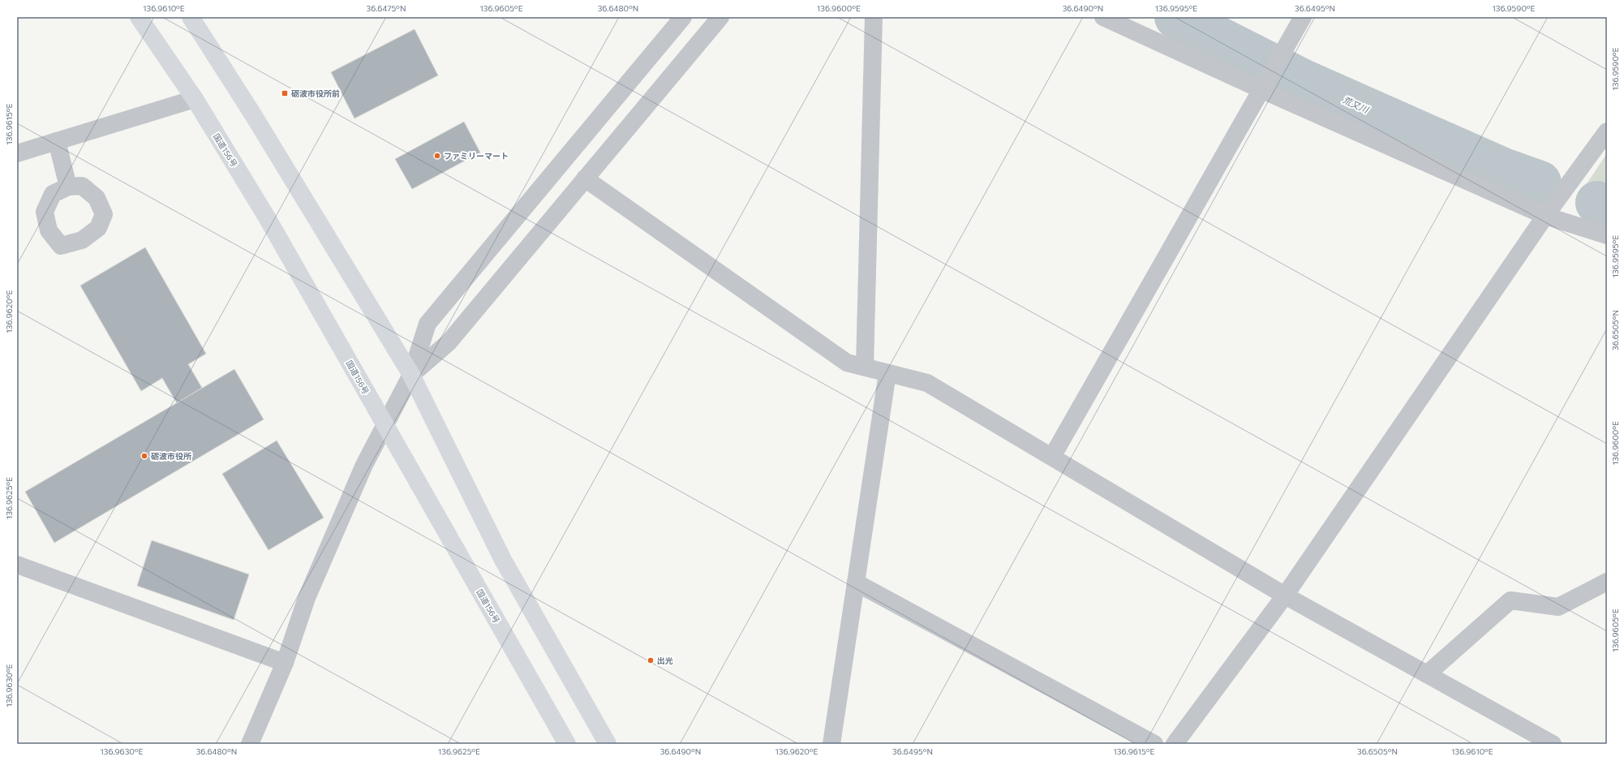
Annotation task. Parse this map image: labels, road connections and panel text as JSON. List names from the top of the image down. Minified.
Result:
{"streets":{"highway":["国道156号"]},"water":["荒又川"],"places":{"transit":["砺波市役所前"],"other":["ファミリーマート","砺波市役所","出光"]},"coordinates":["136.9610°E","36.6475°N","136.9605°E","36.6480°N","136.9600°E","36.6490°N","136.9595°E","36.6495°N","136.9590°E","136.9615°E","136.9620°E","36.6505°N","136.9625°E","136.9630°E"]}
